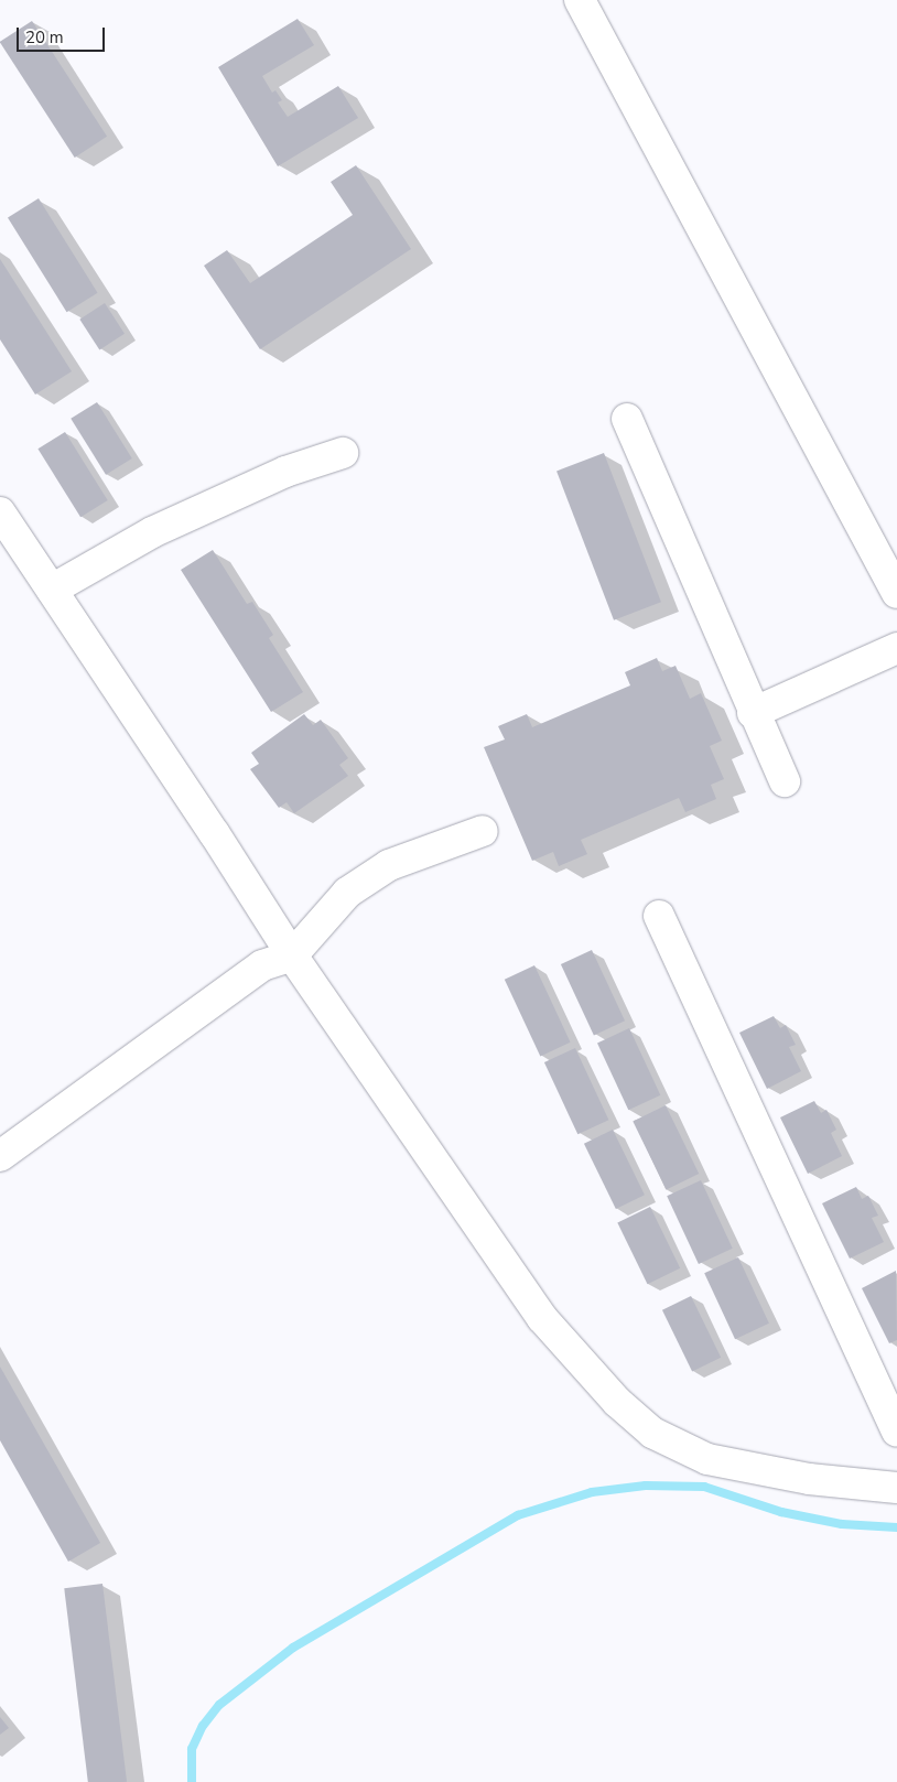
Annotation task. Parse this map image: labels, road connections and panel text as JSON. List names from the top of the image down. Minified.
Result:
{"scale_bar":"20 m"}
